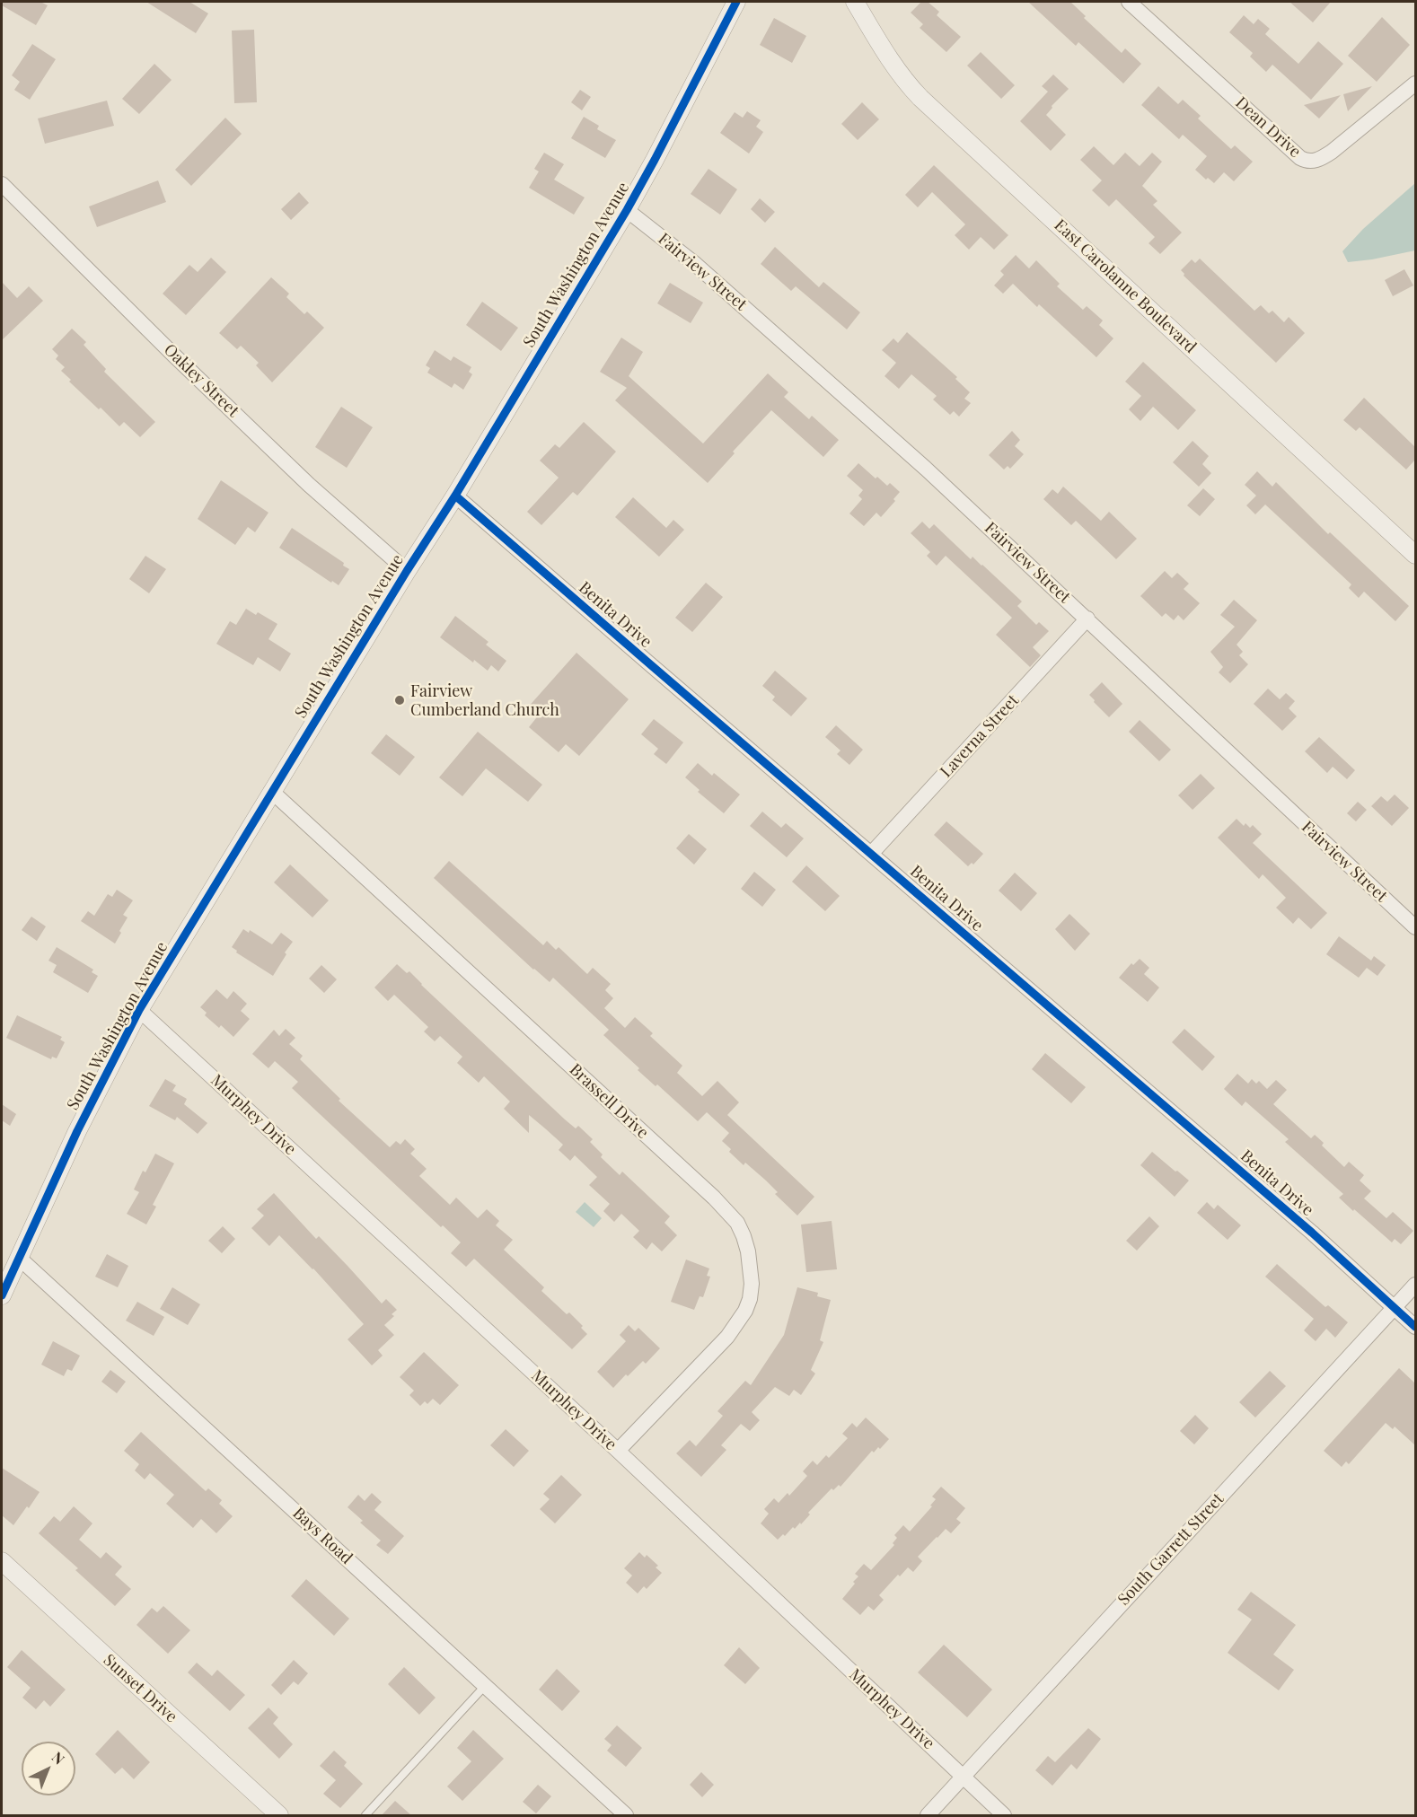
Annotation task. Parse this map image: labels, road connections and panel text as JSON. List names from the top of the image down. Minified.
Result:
{"streets":{"street":["Dean Drive","South Washington Avenue","Fairview Street","East Carolanne Boulevard","Oakley Street","Benita Drive","Laverna Street","Brassell Drive","Murphey Drive","Bays Road","South Garrett Street","Sunset Drive"]},"crossings":[["South Washington Avenue","Fairview Street"],["South Washington Avenue","Oakley Street"],["South Washington Avenue","Benita Drive"],["South Washington Avenue","Brassell Drive"],["South Washington Avenue","Murphey Drive"],["South Washington Avenue","Bays Road"],["Fairview Street","Laverna Street"],["Benita Drive","Laverna Street"],["Benita Drive","South Garrett Street"],["Brassell Drive","Murphey Drive"],["Murphey Drive","South Garrett Street"]],"places":["Fairview Cumberland Church"],"north":"top right"}
